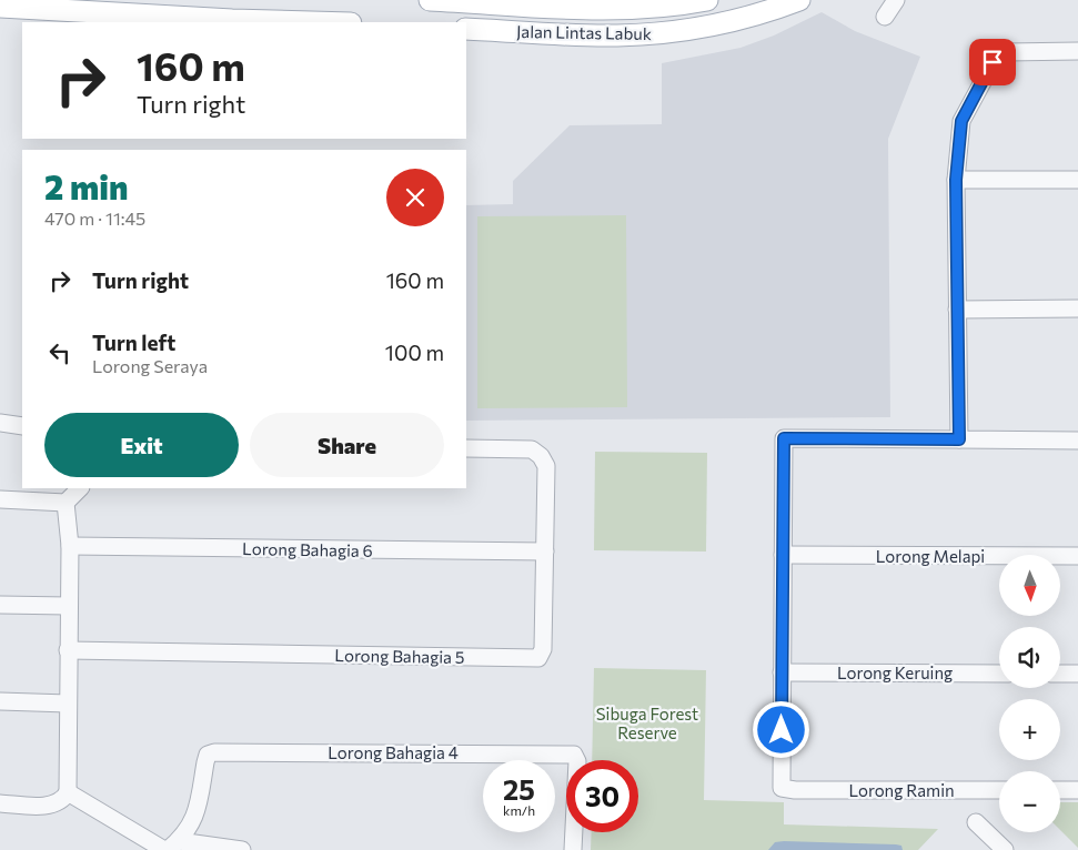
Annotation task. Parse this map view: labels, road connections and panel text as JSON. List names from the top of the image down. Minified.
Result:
{"streets":{"main road":["Jalan Lintas Labuk"],"street":["Lorong Bahagia 6","Lorong Melapi","Lorong Bahagia 5","Lorong Keruing","Lorong Bahagia 4","Lorong Ramin"]},"crossings":[["Lorong Bahagia 6","Lorong Bahagia 5"],["Lorong Keruing","Lorong Ramin"]],"parks":["Sibuga Forest Reserve"],"north":"bottom","page":{"turn":["160 m","Turn right"],"heading":["2 min","470 m · 11:45"],"list":[{"name":"Turn right","value":"160 m"},{"name":"Turn left","note":"Lorong Seraya","value":"100 m"}],"buttons":["Exit","Share"],"map_buttons":["+","−"],"speed":"25 km/h","limit":"30"}}
